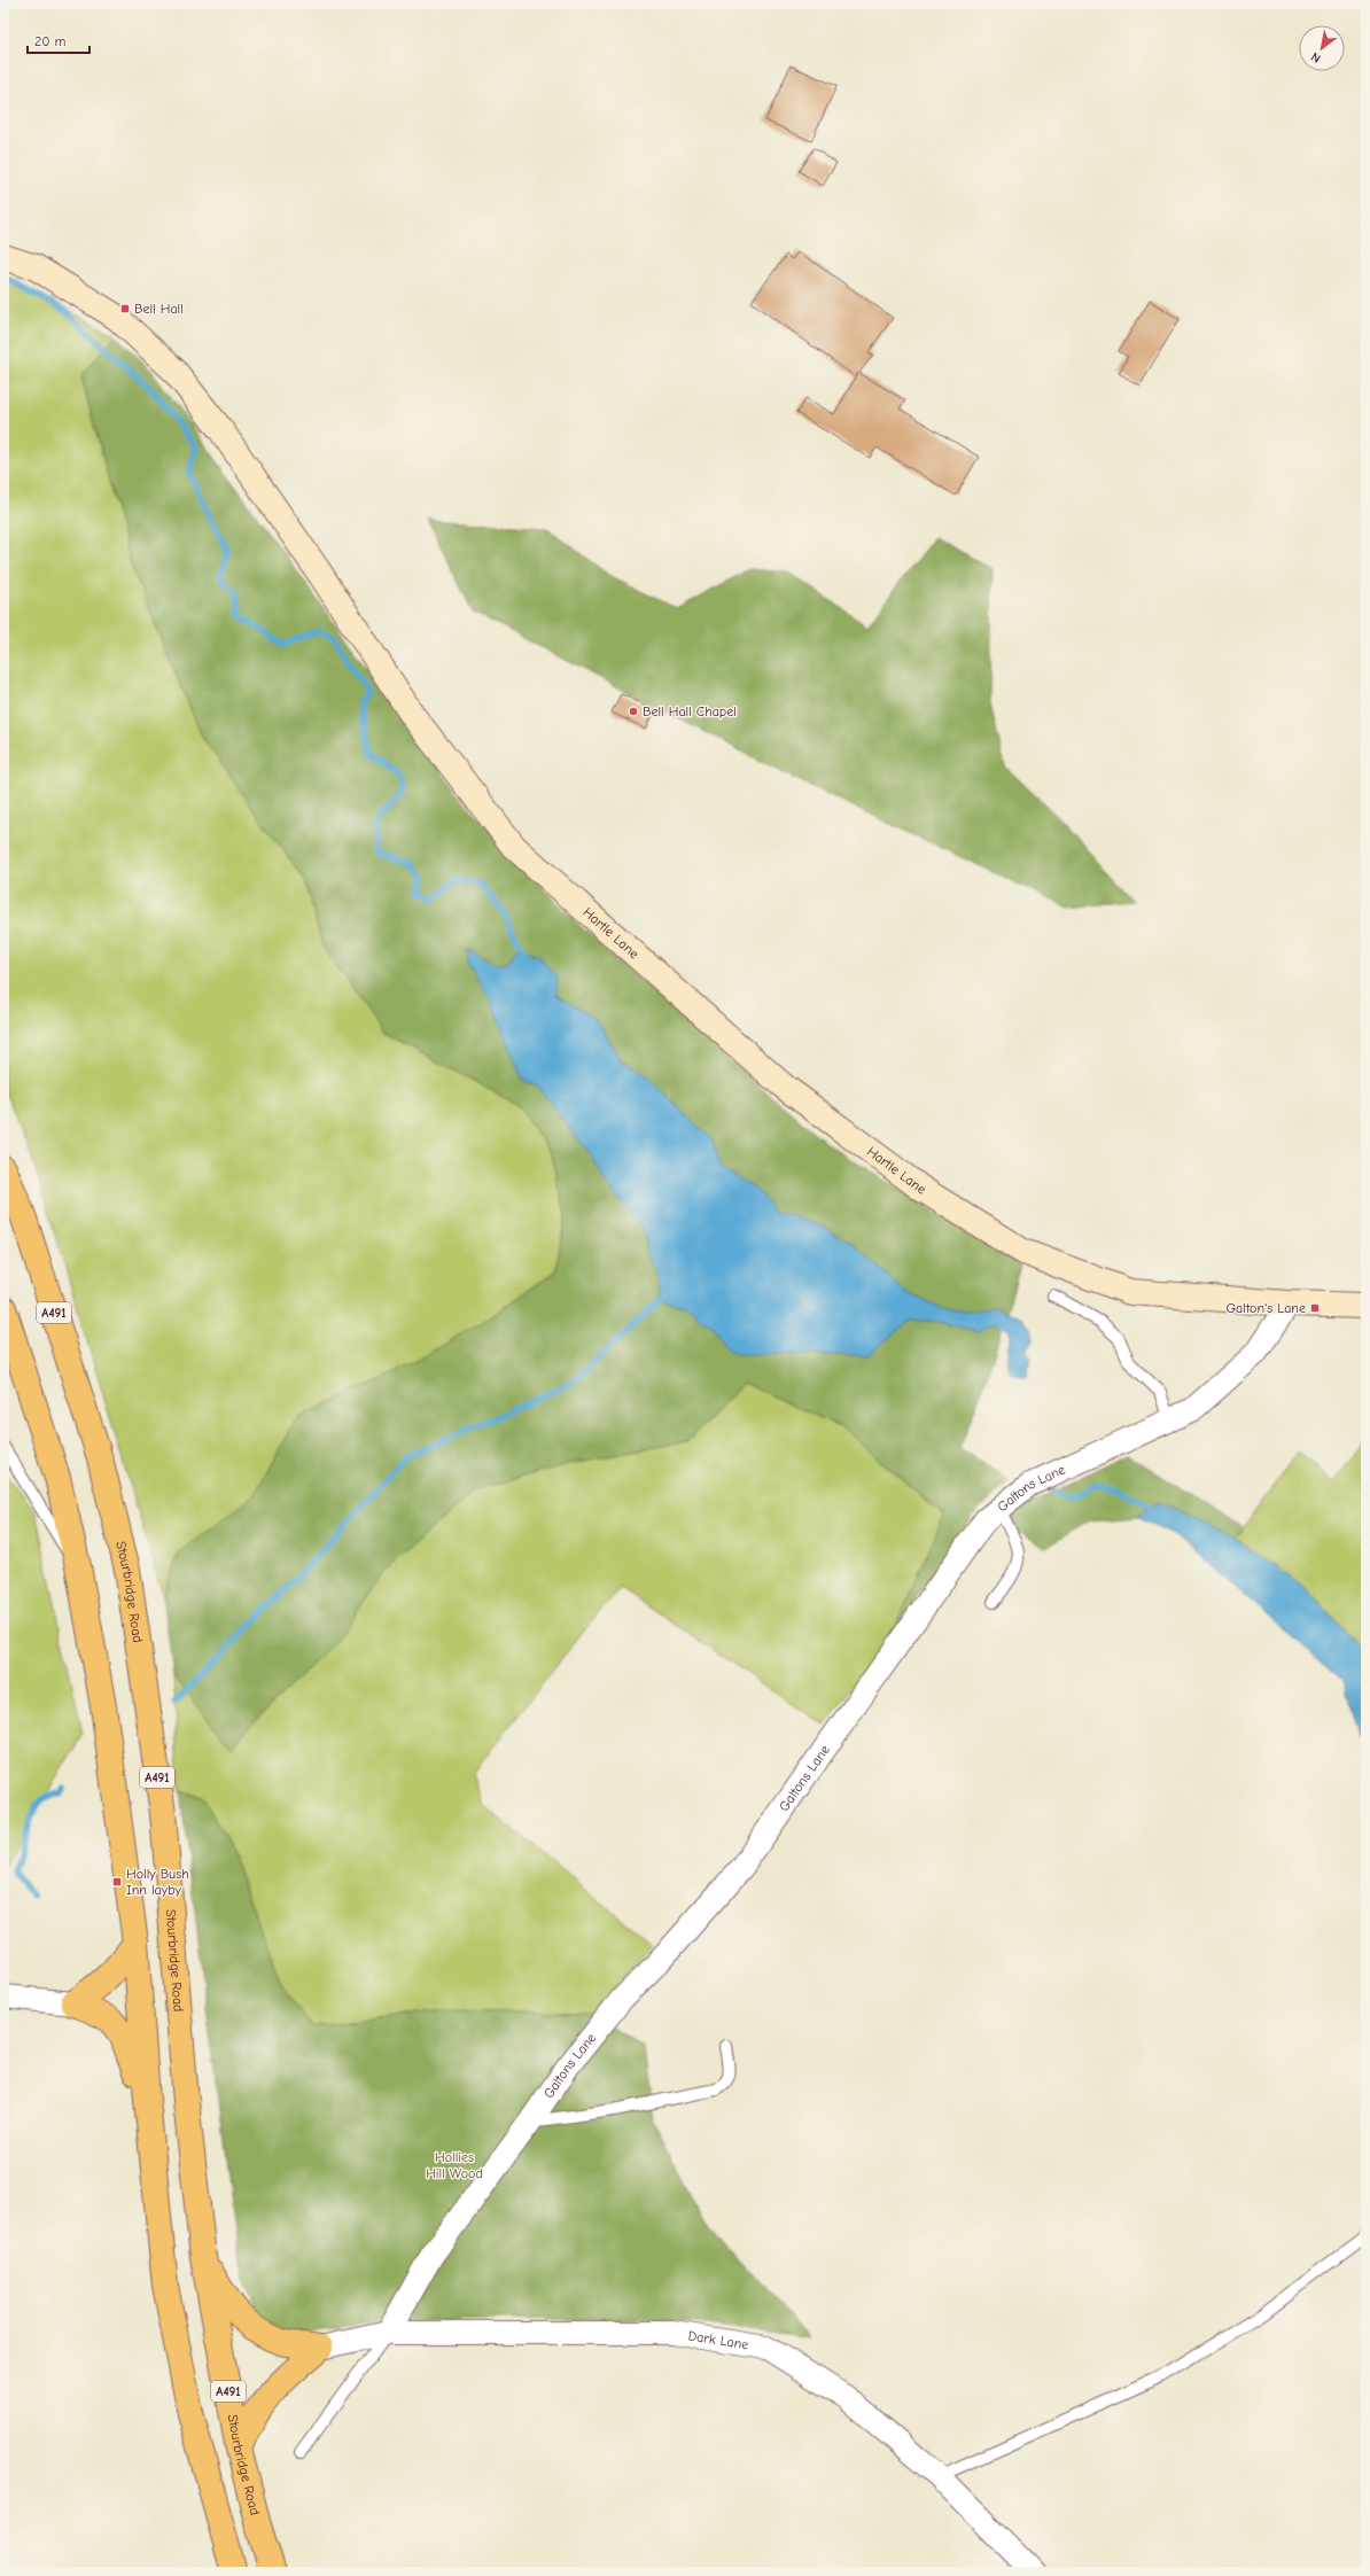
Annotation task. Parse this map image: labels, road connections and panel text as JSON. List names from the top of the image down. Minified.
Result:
{"streets":{"highway":["A491","Stourbridge Road"],"main road":["Hartle Lane"],"street":["Galtons Lane","Dark Lane"]},"crossings":[["Hartle Lane","Galtons Lane"],["Galtons Lane","Dark Lane"]],"parks":["Hollies Hill Wood"],"places":{"transit":["Bell Hall","Galton's Lane","Holly Bush Inn layby"],"other":["Bell Hall Chapel"]},"scale_bar":"20 m","north":"bottom left"}
